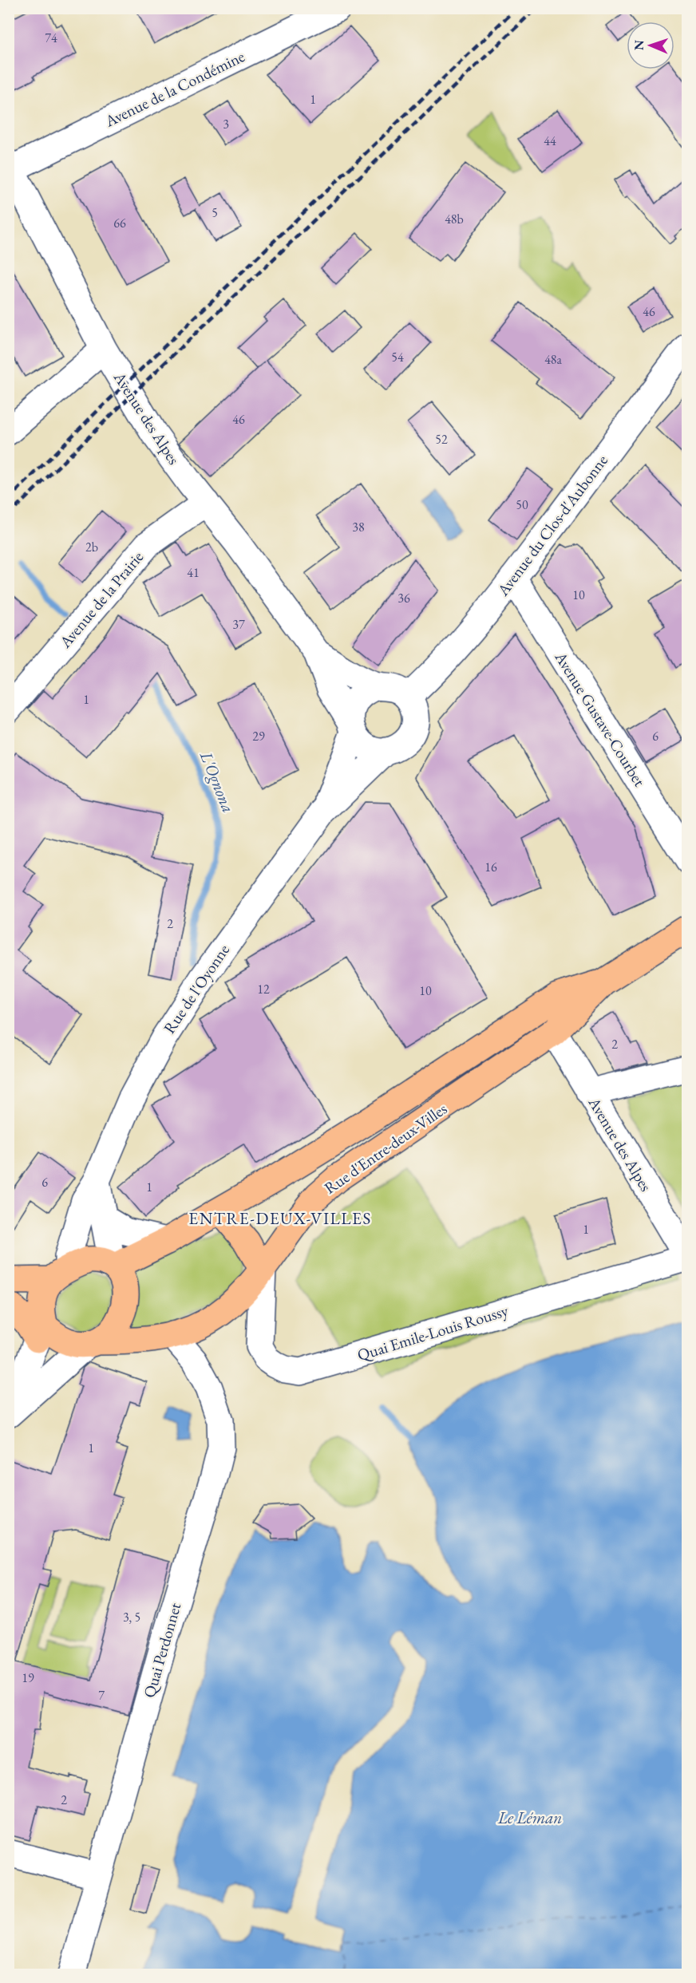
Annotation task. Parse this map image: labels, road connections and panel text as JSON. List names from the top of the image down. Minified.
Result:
{"streets":{"main road":["Rue d'Entre-deux-Villes"],"street":["Avenue de la Condémine","Avenue des Alpes","Avenue du Clos-d'Aubonne","Avenue de la Prairie","Avenue Gustave-Courbet","Rue de l'Oyonne","Quai Emile-Louis Roussy","Quai Perdonnet"]},"crossings":[["Avenue de la Condémine","Avenue des Alpes"],["Avenue des Alpes","Avenue du Clos-d'Aubonne"],["Avenue des Alpes","Avenue de la Prairie"],["Avenue des Alpes","Rue de l'Oyonne"],["Avenue des Alpes","Rue d'Entre-deux-Villes"],["Avenue des Alpes","Quai Emile-Louis Roussy"],["Avenue du Clos-d'Aubonne","Avenue Gustave-Courbet"],["Avenue du Clos-d'Aubonne","Rue de l'Oyonne"],["Rue de l'Oyonne","Rue d'Entre-deux-Villes"],["Rue d'Entre-deux-Villes","Quai Emile-Louis Roussy"],["Rue d'Entre-deux-Villes","Quai Perdonnet"]],"districts":["ENTRE-DEUX-VILLES"],"water":["L'Ognona","Le Léman"],"house_numbers":["74","1","3","44","5","48b","66","46","54","48a","46","52","50","38","2b","41","10","36","37","1","29","6","16","2","12","10","2","6","1","1","1","3, 5","19","7","2"],"north":"left"}
